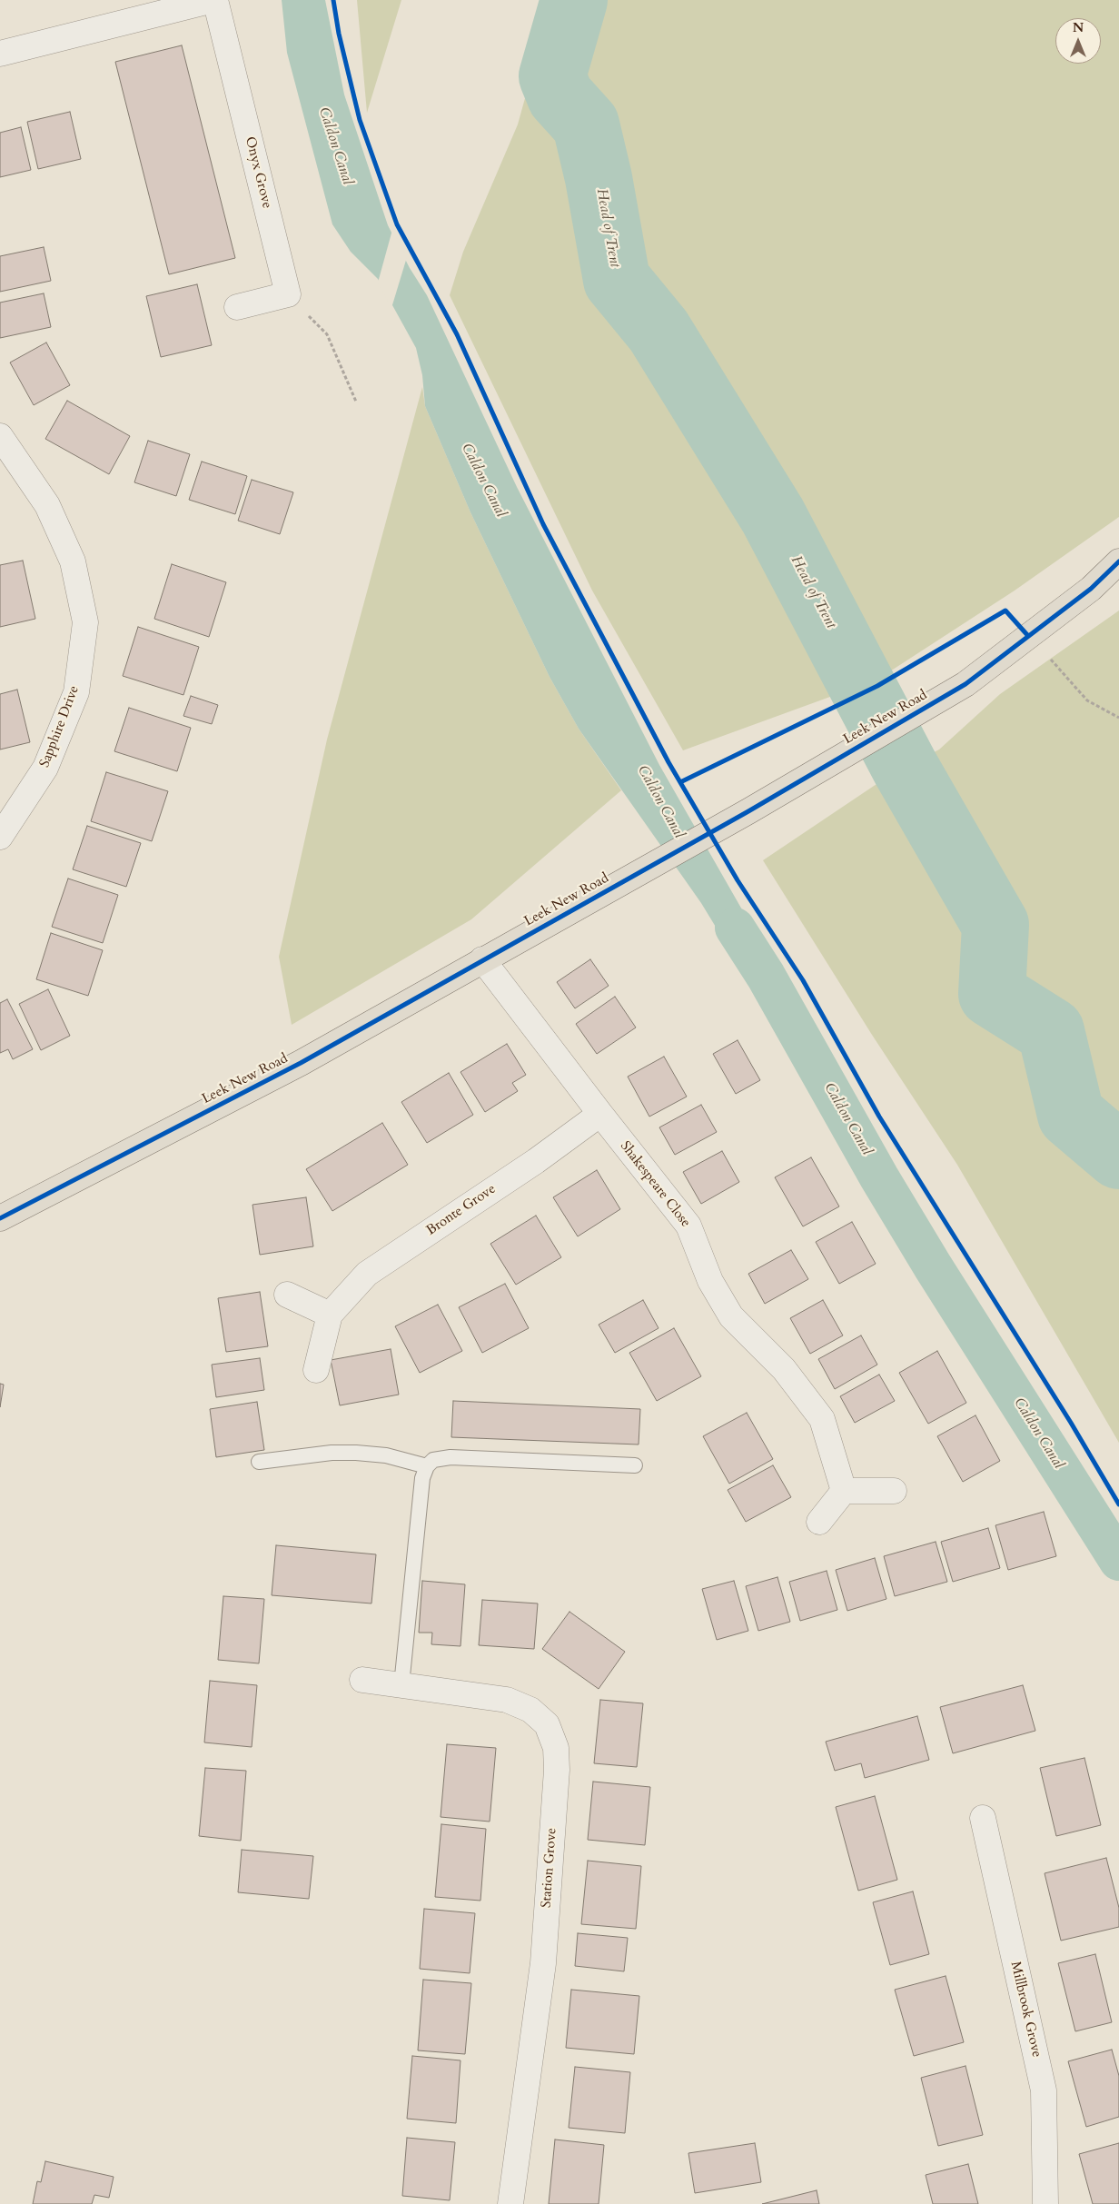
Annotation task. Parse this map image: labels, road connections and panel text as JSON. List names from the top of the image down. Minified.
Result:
{"streets":{"highway":["Leek New Road"],"street":["Onyx Grove","Sapphire Drive","Shakespeare Close","Bronte Grove","Station Grove","Millbrook Grove"]},"crossings":[["Leek New Road","Shakespeare Close"],["Shakespeare Close","Bronte Grove"]],"water":["Caldon Canal","Head of Trent"],"north":"top"}
